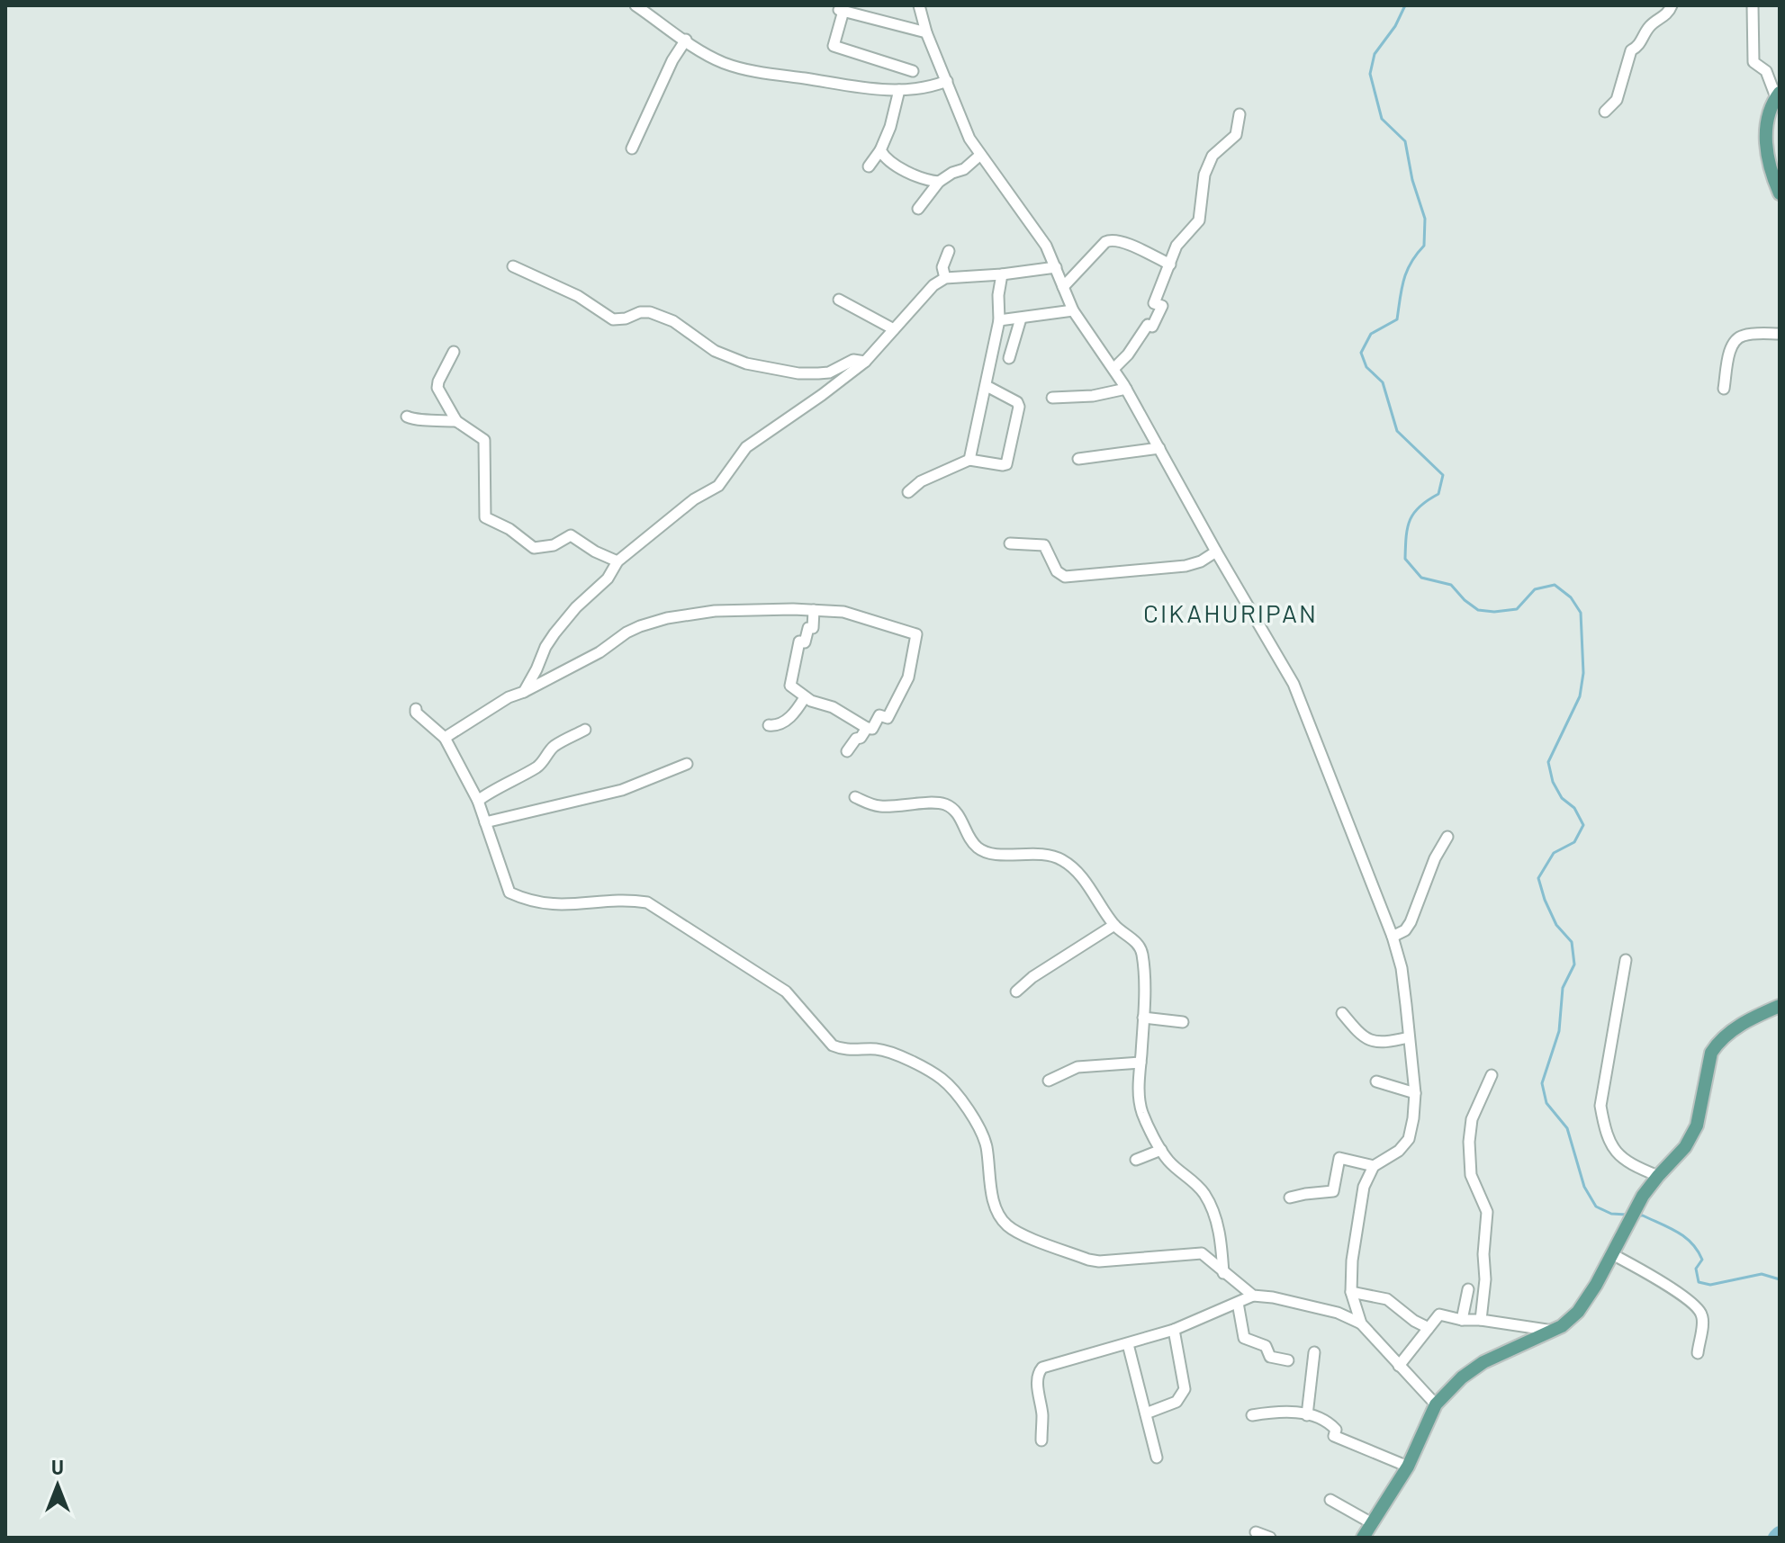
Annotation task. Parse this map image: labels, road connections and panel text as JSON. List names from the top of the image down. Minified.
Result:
{"districts":["CIKAHURIPAN"],"north":"top"}
